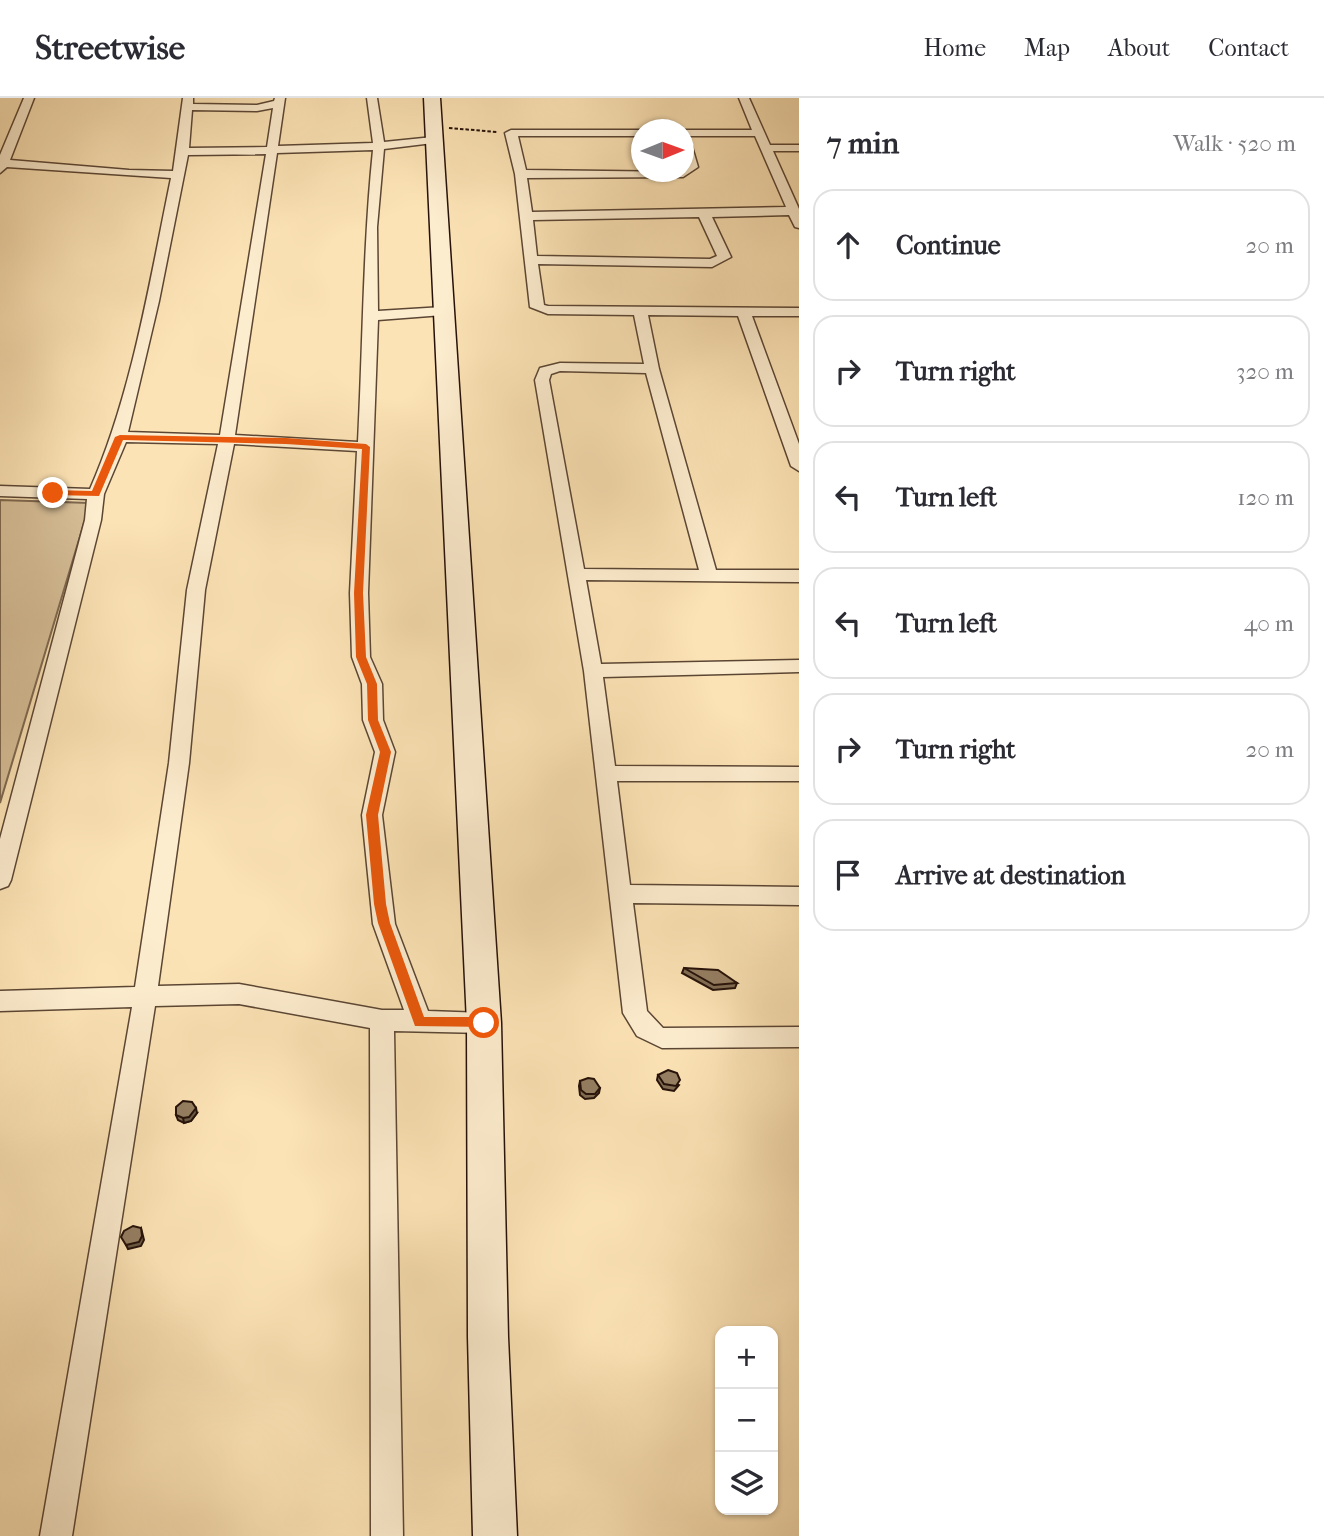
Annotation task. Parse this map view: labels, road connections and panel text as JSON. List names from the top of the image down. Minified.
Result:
{"north":"right","page":{"header":"Streetwise","nav":["Home","Map","About","Contact"],"heading":["7 min","Walk · 520 m"],"list":[["Continue","20 m"],["Turn right","320 m"],["Turn left","120 m"],["Turn left","40 m"],["Turn right","20 m"],"Arrive at destination"],"map_buttons":["+","−"]}}
